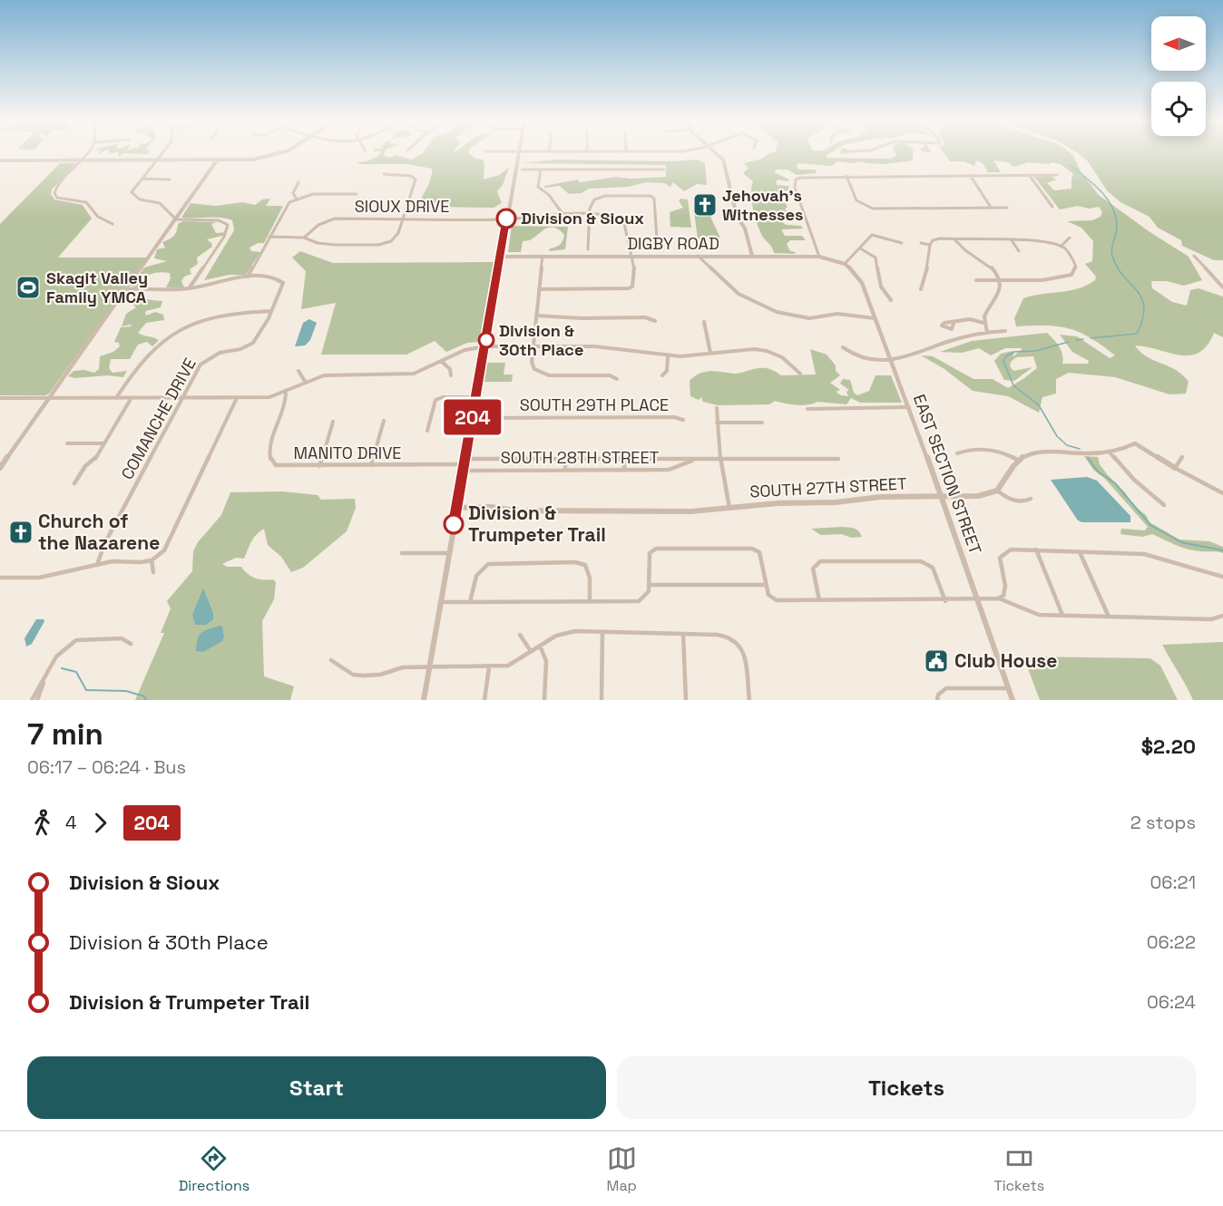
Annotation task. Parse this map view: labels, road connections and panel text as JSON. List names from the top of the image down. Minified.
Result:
{"streets":{"street":["SIOUX DRIVE","DIGBY ROAD","SOUTH 29TH PLACE","COMANCHE DRIVE","MANITO DRIVE","SOUTH 28TH STREET","EAST SECTION STREET","SOUTH 27TH STREET"]},"crossings":[["DIGBY ROAD","EAST SECTION STREET"],["EAST SECTION STREET","SOUTH 27TH STREET"]],"places":{"church":["Jehovah's Witnesses","Church of the Nazarene"],"other":["Division & Sioux","Division & 30th Place","Division & Trumpeter Trail"],"sports":["Skagit Valley Family YMCA"],"public building":["Club House"]},"lines":["bus line 204"],"north":"left","page":{"on_map":"204","heading":["7 min","06:17 – 06:24 · Bus","$2.20"],"legs":["4","204","2 stops"],"list":[{"name":"Division & Sioux","value":"06:21"},{"name":"Division & 30th Place","value":"06:22"},{"name":"Division & Trumpeter Trail","value":"06:24"}],"buttons":["Start","Tickets"],"tabs":["Directions","Map","Tickets"]}}
